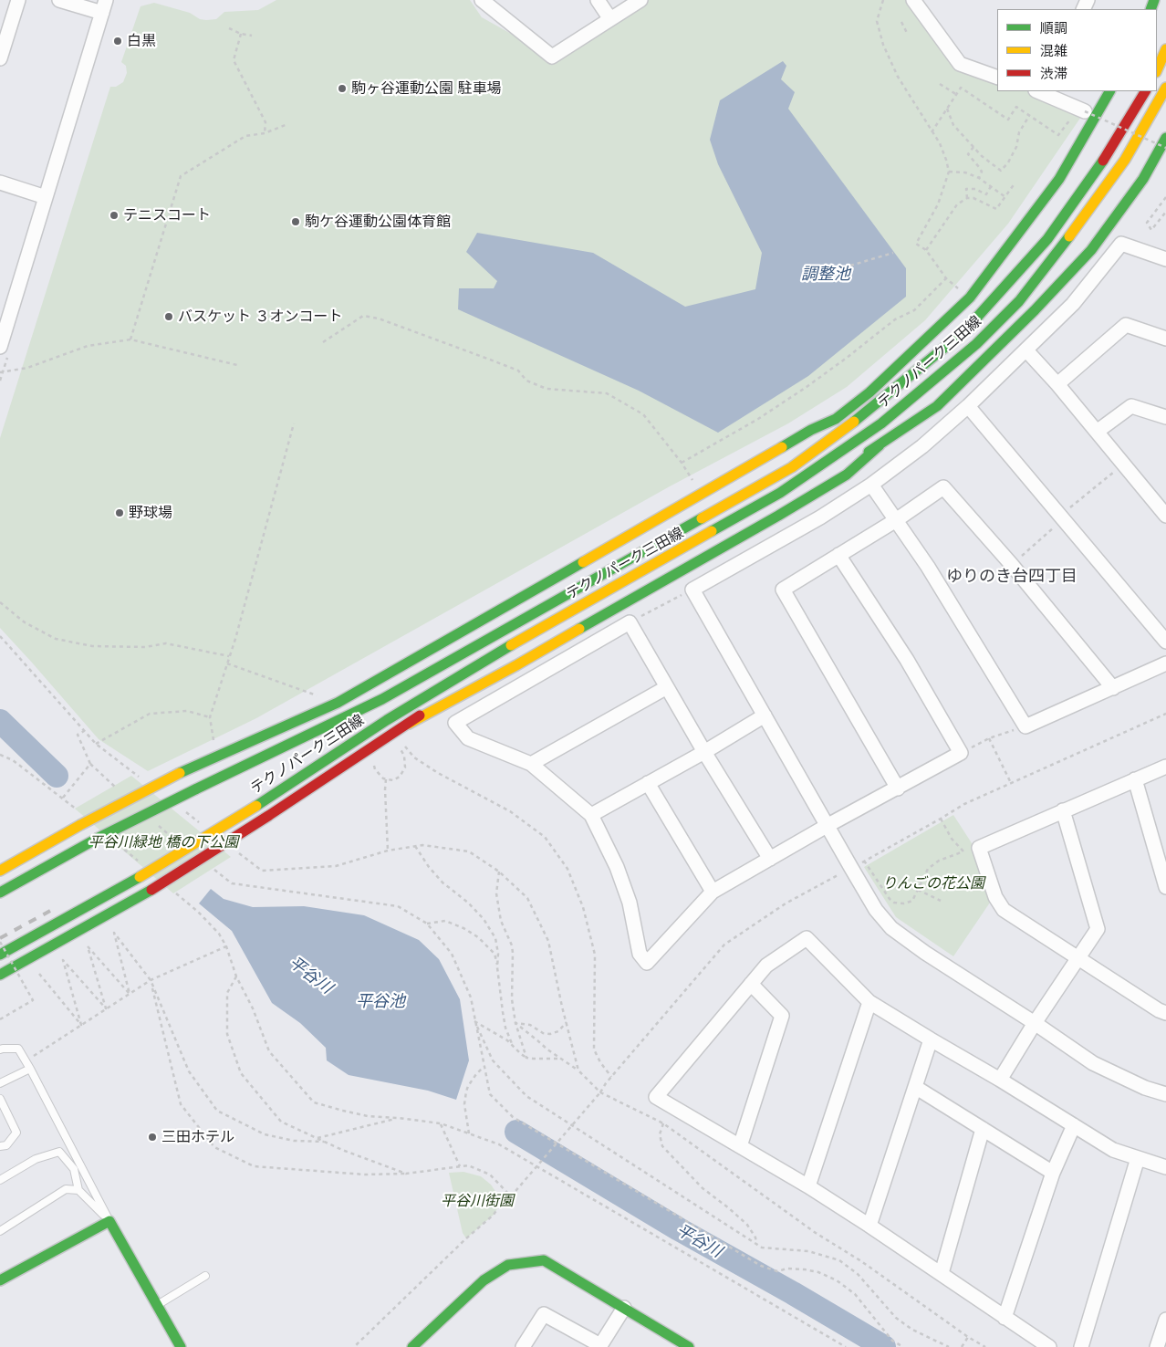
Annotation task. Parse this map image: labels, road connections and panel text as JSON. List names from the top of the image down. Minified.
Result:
{"streets":{"main road":["テクノパーク三田線"]},"districts":["ゆりのき台四丁目"],"water":["調整池","平谷川","平谷池"],"parks":["平谷川緑地 橋の下公園","りんごの花公園","平谷川街園"],"places":["白黒","駒ヶ谷運動公園 駐車場","テニスコート","駒ケ谷運動公園体育館","バスケット ３オンコート","野球場","三田ホテル"],"legend":["順調","混雑","渋滞"]}
